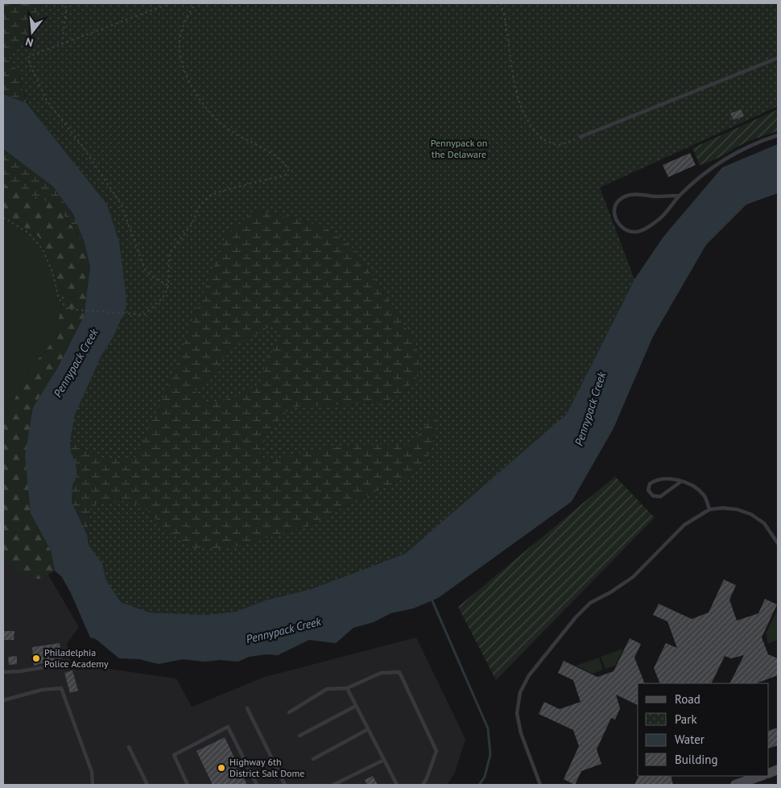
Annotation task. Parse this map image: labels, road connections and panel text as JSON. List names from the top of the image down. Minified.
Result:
{"water":["Pennypack Creek"],"parks":["Pennypack on the Delaware"],"places":["Philadelphia Police Academy","Highway 6th District Salt Dome"],"legend":["Road","Park","Water","Building"],"north":"bottom"}
